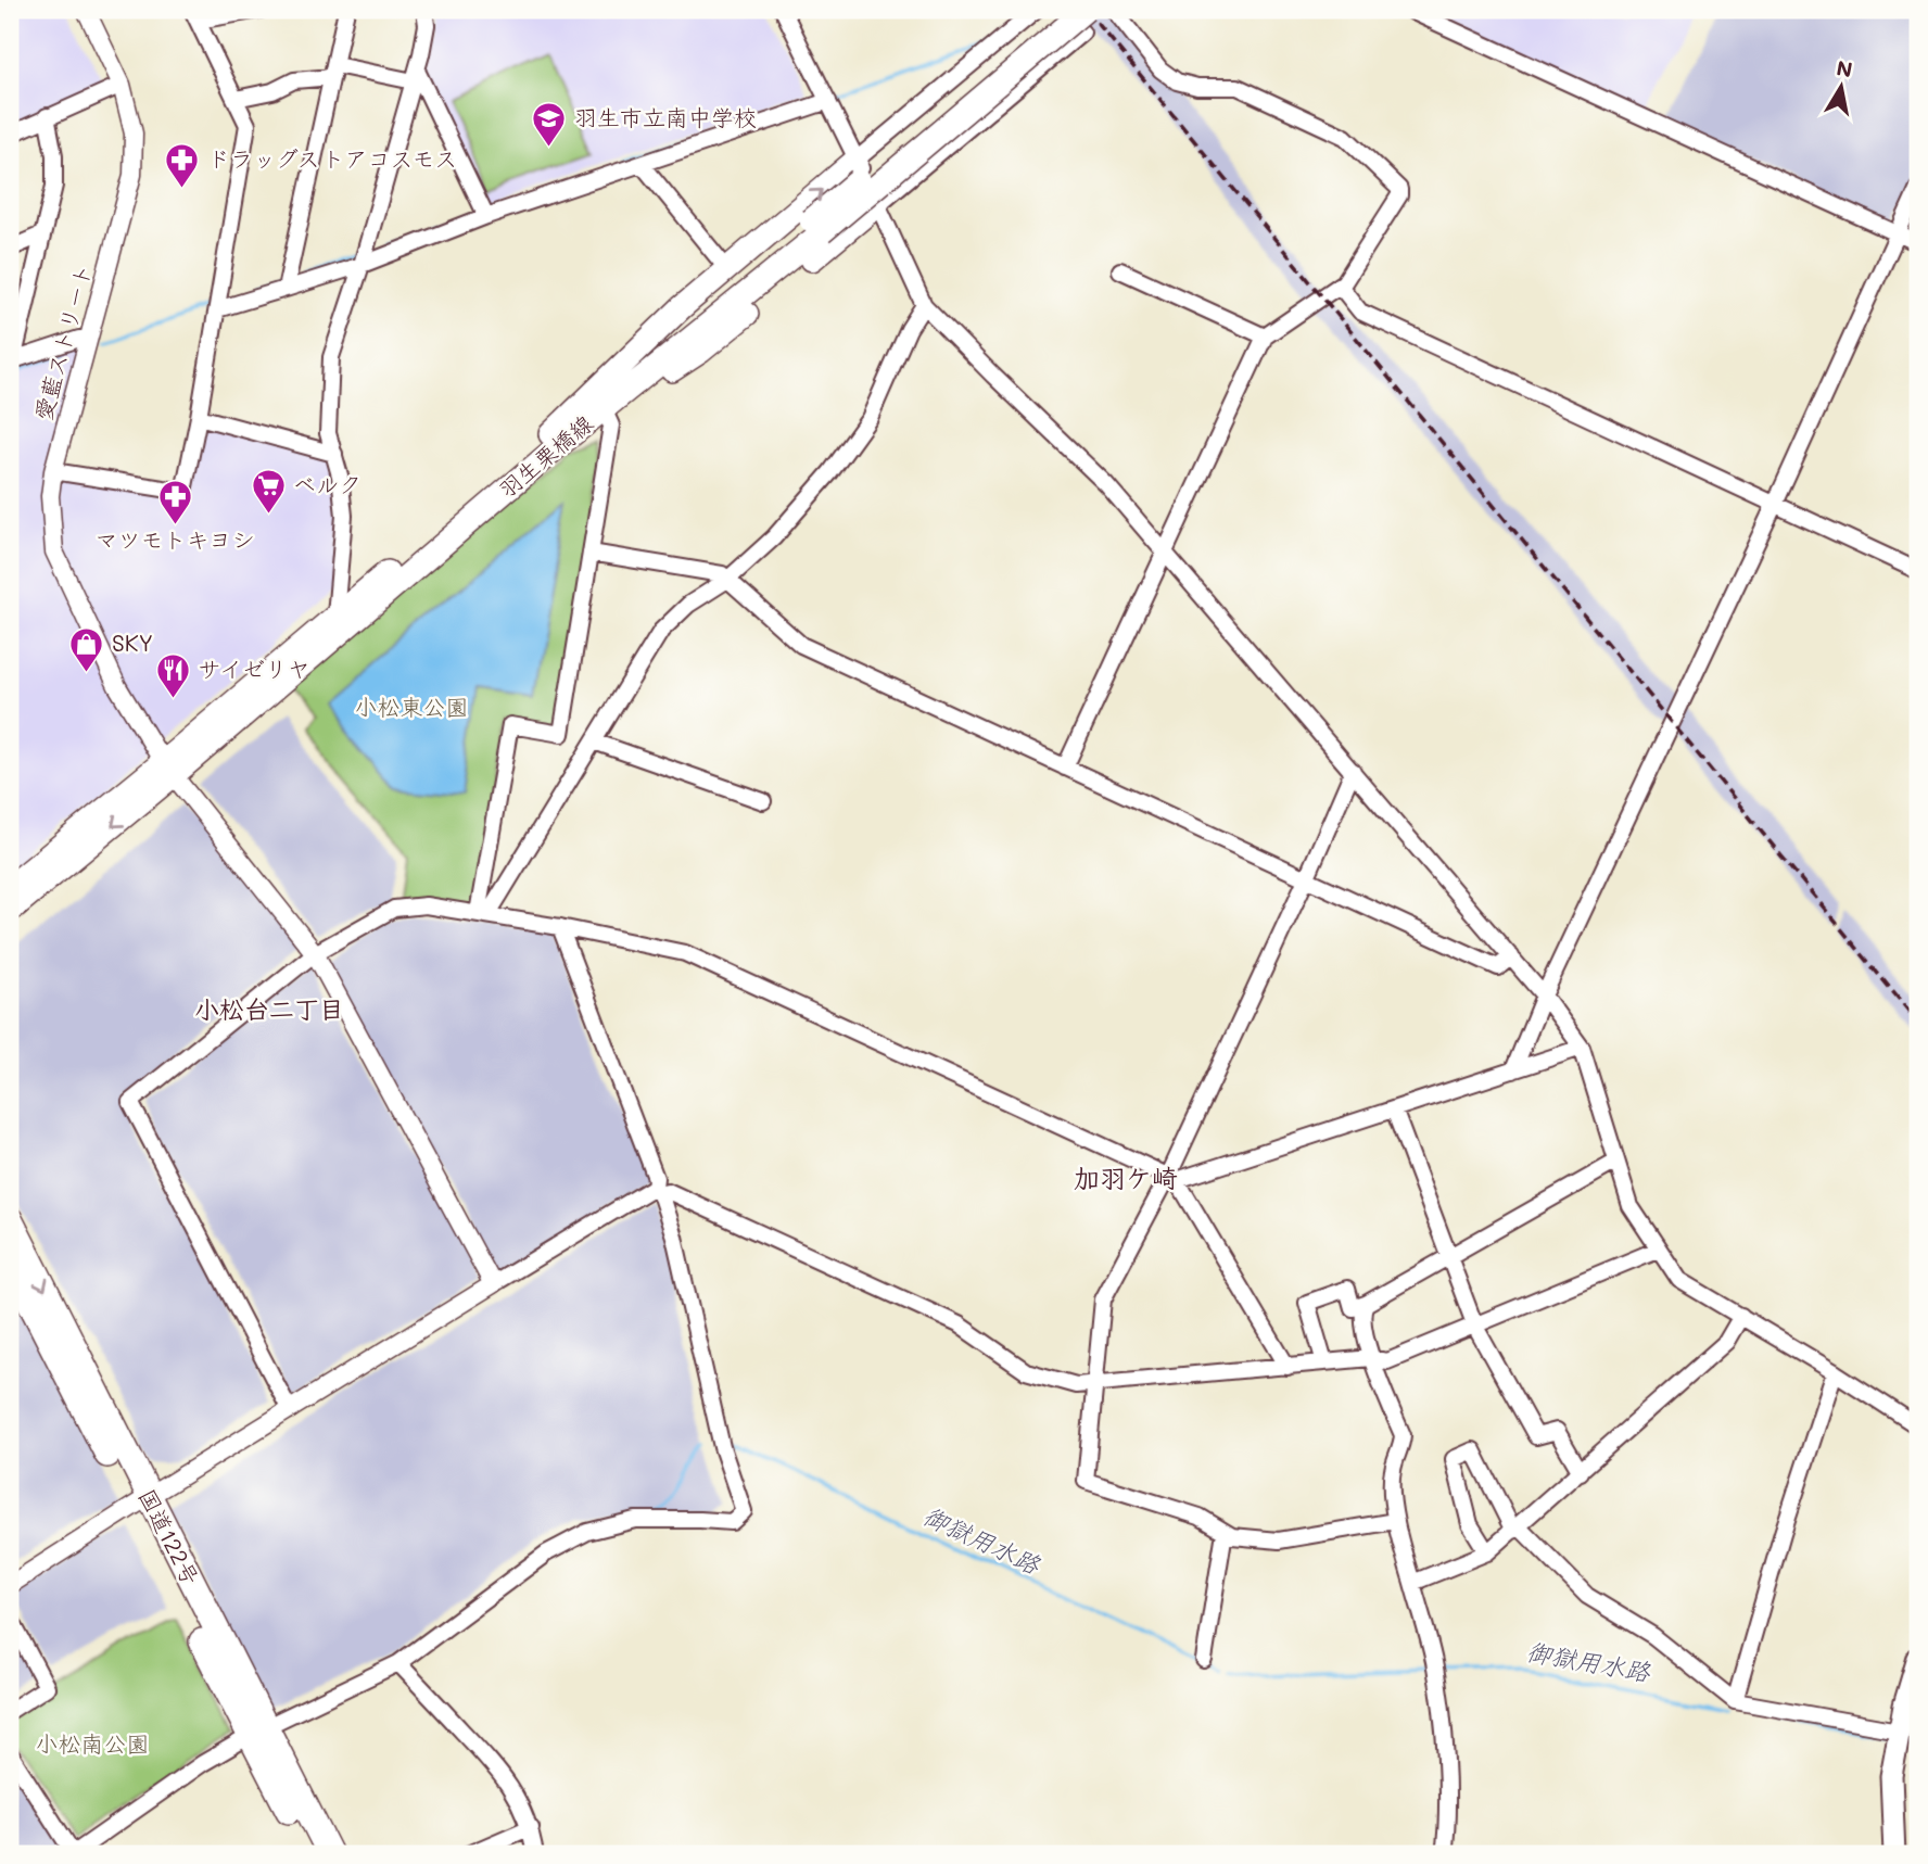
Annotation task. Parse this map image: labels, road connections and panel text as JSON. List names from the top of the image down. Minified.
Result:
{"streets":{"highway":["国道122号"],"main road":["羽生栗橋線"],"street":["愛藍ストリート"]},"crossings":[["愛藍ストリート","羽生栗橋線"]],"districts":["小松台二丁目","加羽ケ崎"],"water":["御獄用水路"],"parks":["小松東公園","小松南公園"],"places":{"school or university":["羽生市立南中学校"],"pharmacy":["ドラッグストアコスモス","マツモトキヨシ"],"supermarket":["ベルク"],"shop":["SKY"],"restaurant":["サイゼリヤ"]},"north":"top"}
